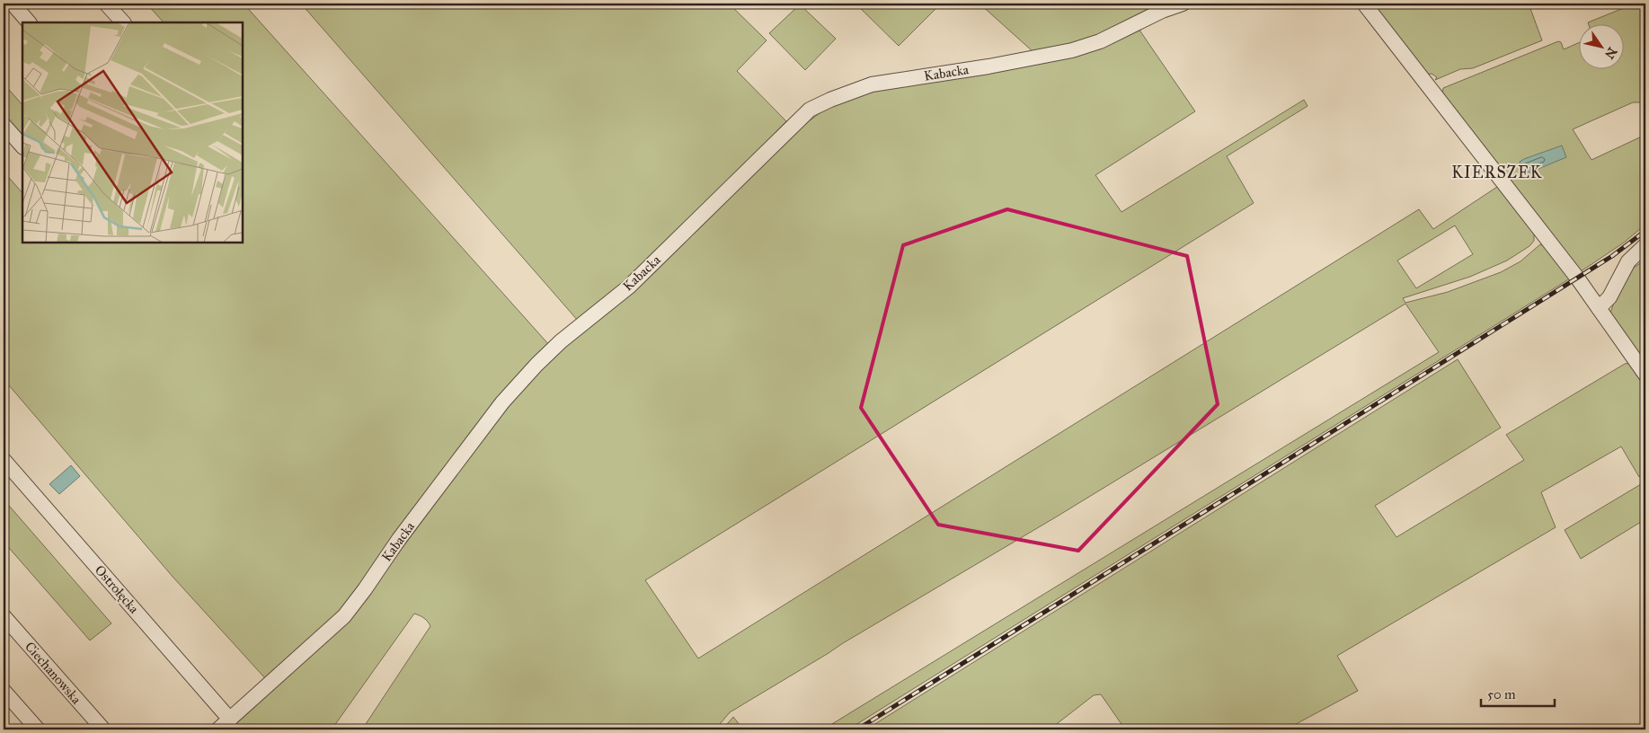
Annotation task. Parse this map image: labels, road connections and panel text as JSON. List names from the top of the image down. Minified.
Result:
{"streets":{"street":["Kabacka","Ostrołęcka","Ciechanowska"]},"crossings":[["Kabacka","Ostrołęcka"]],"districts":["KIERSZEK"],"scale_bar":"50 m","north":"bottom right"}
